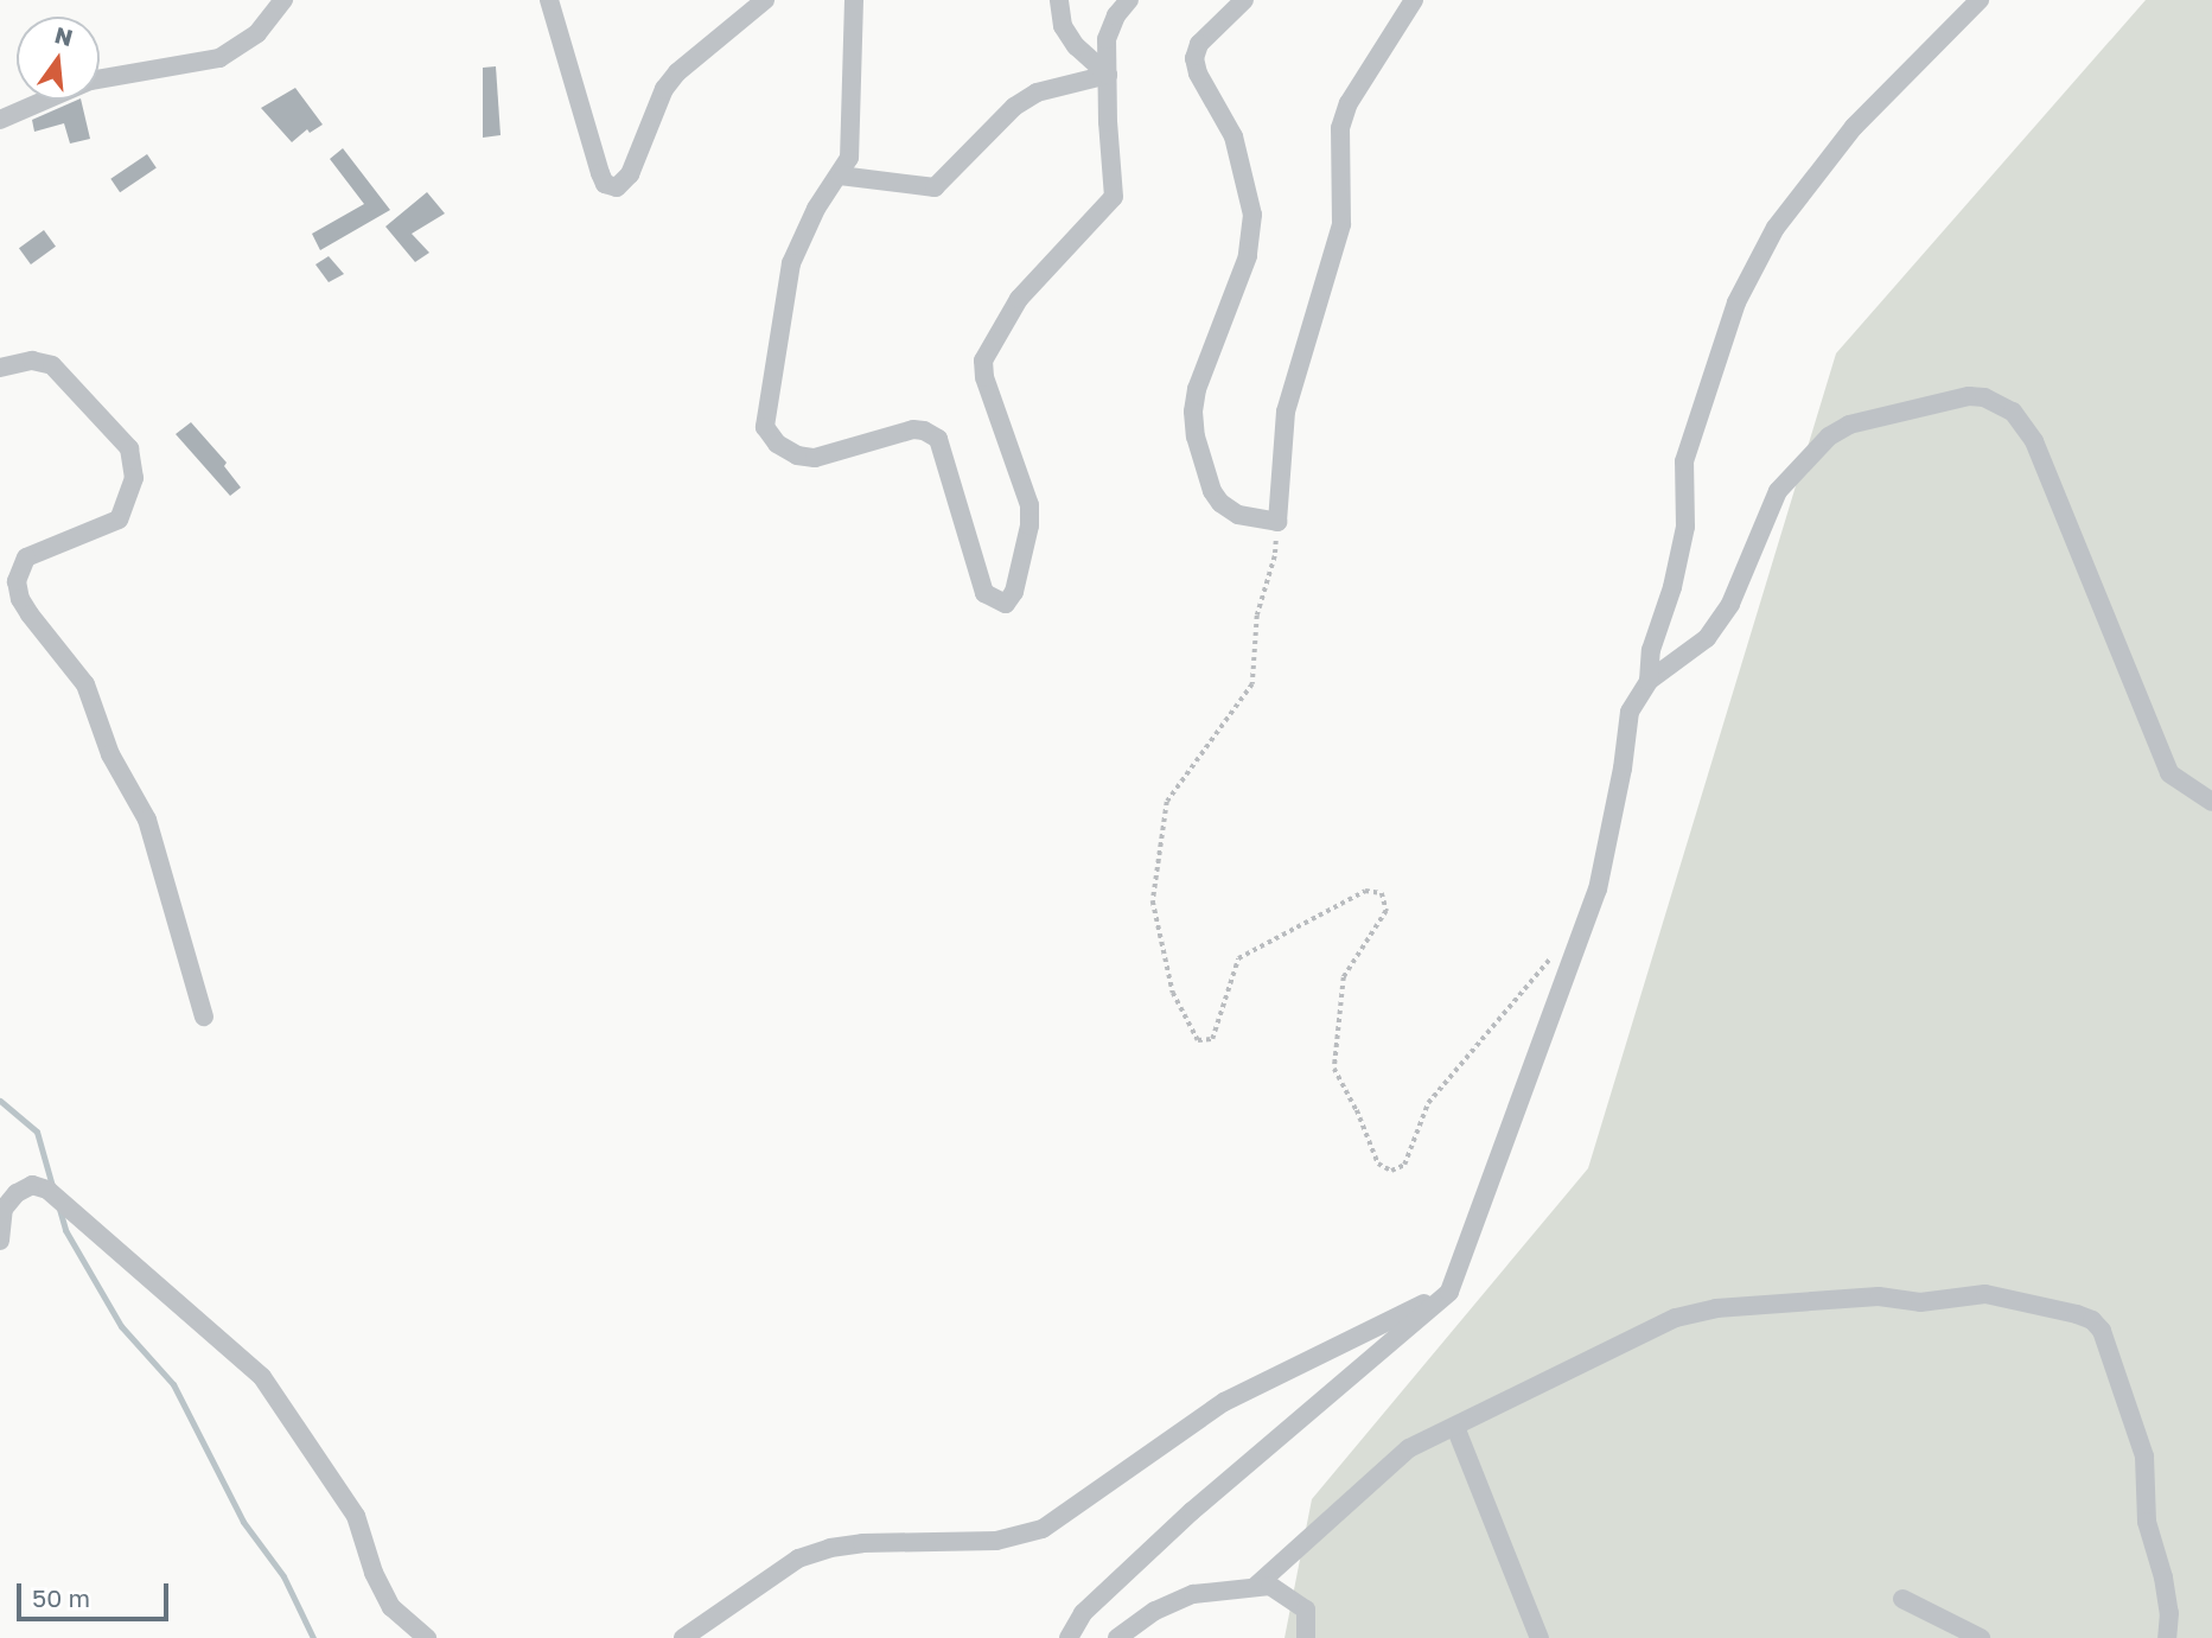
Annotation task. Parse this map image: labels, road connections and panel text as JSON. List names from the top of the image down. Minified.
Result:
{"scale_bar":"50 m","north":"top"}
